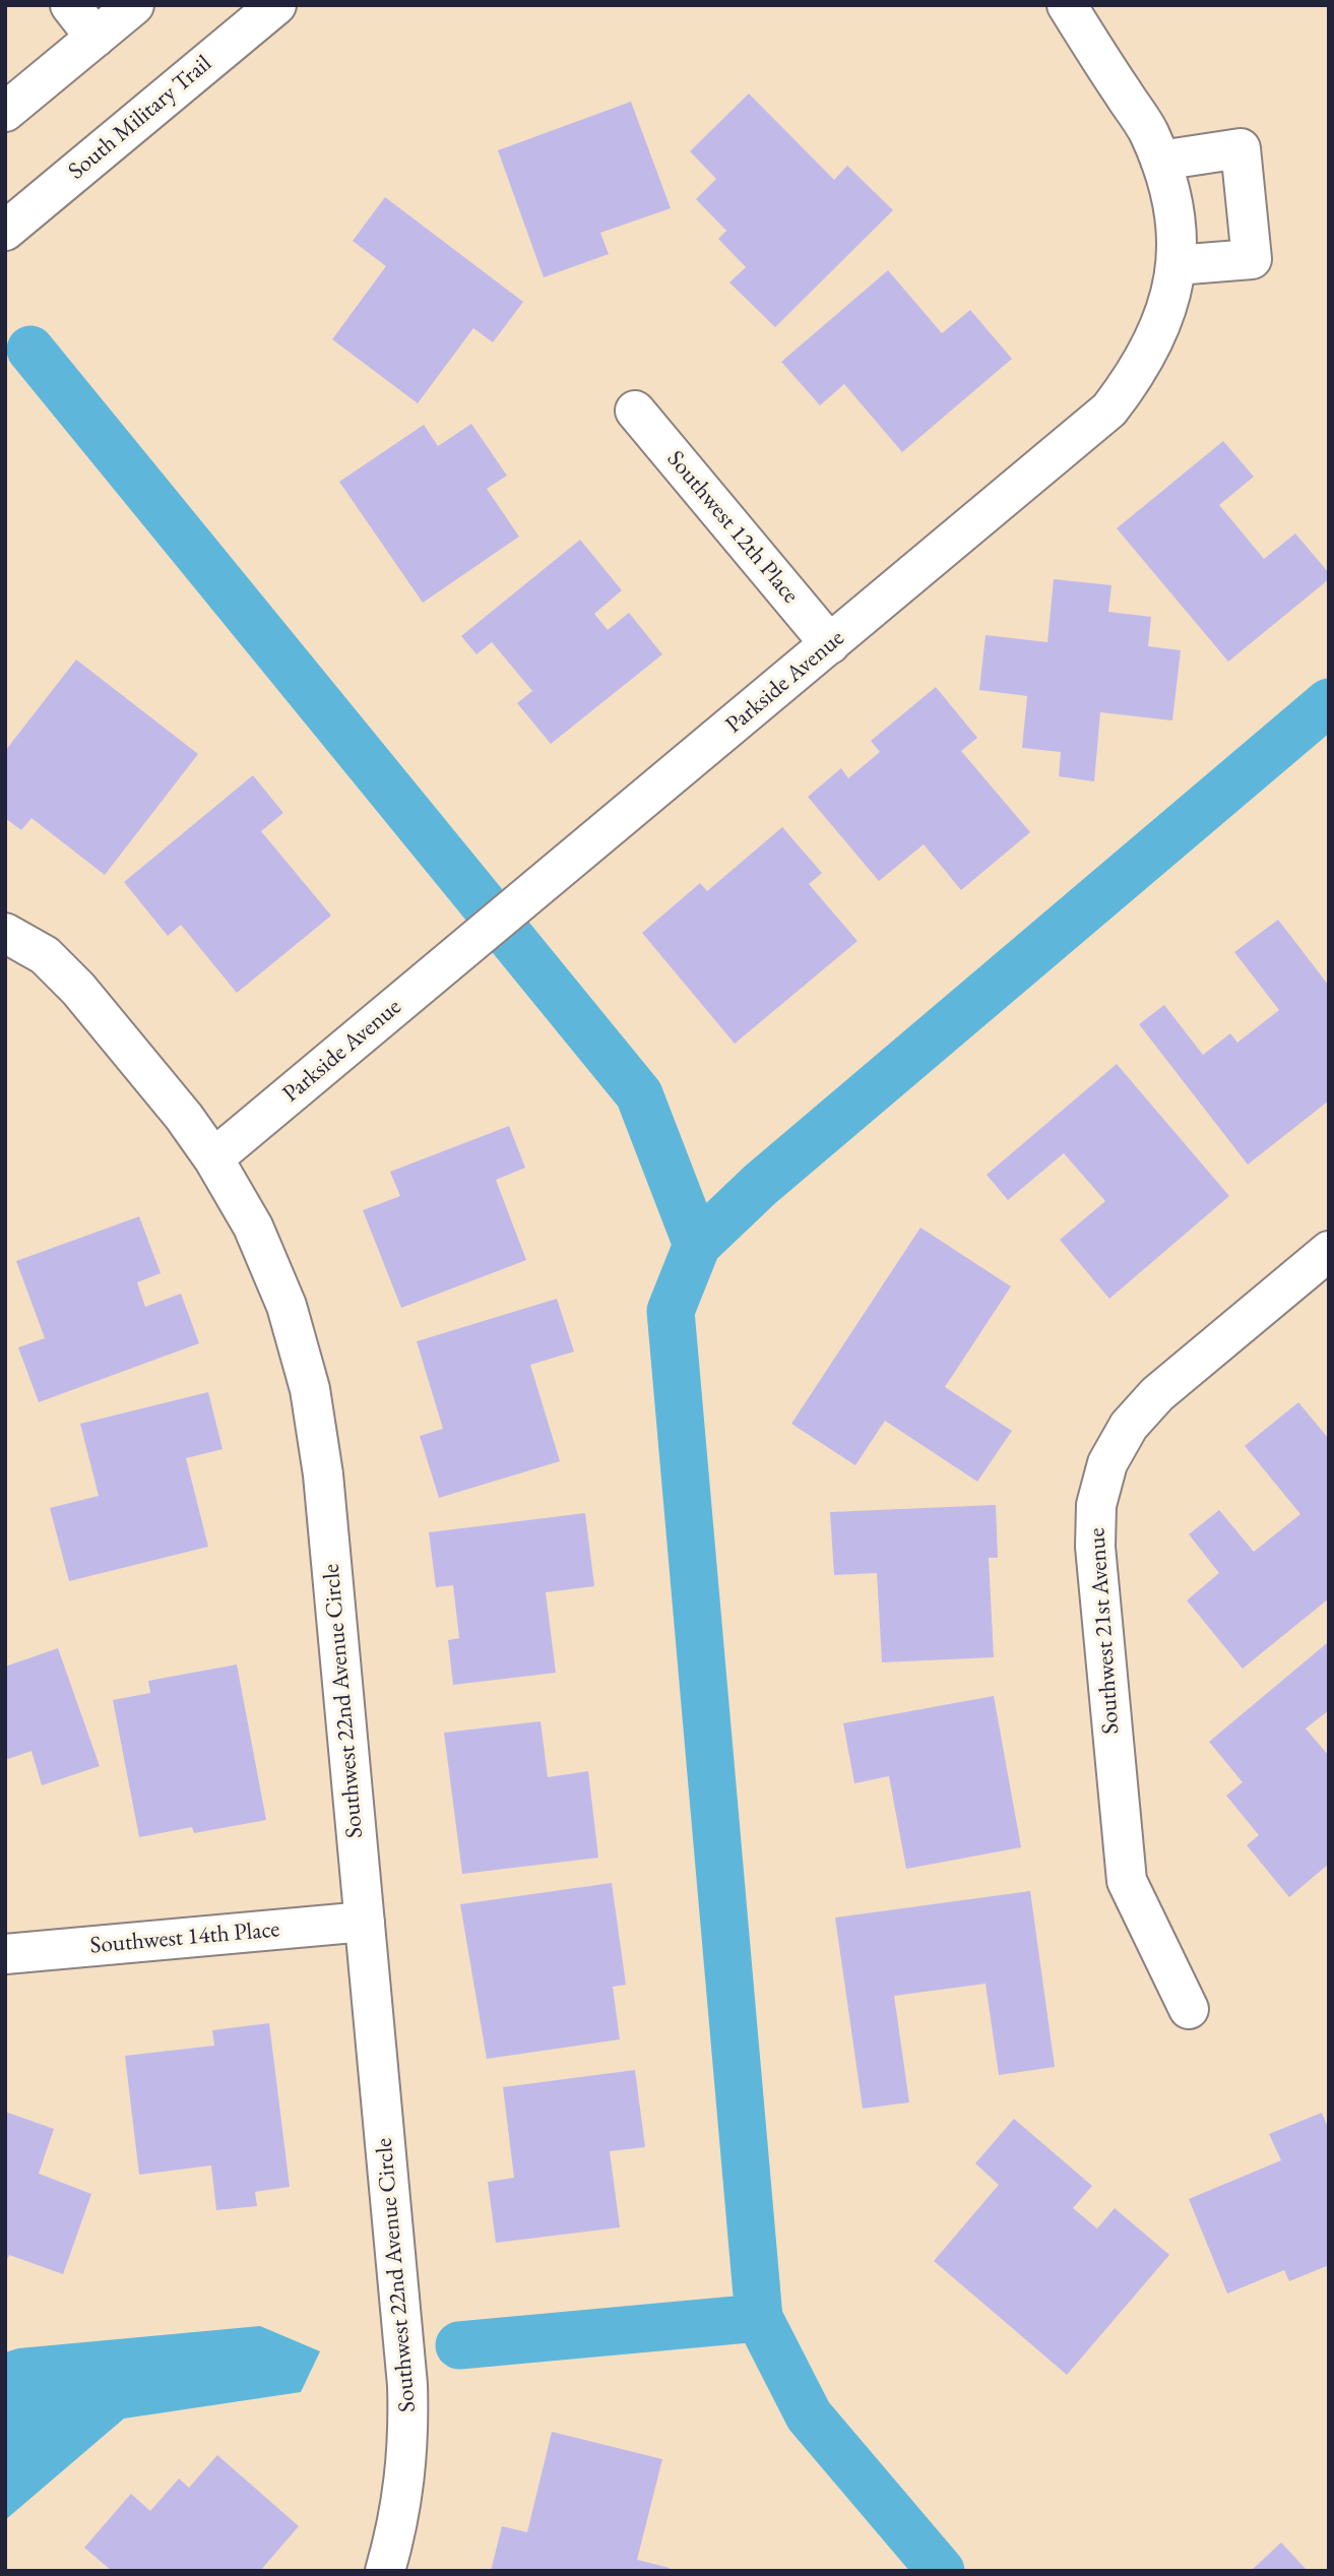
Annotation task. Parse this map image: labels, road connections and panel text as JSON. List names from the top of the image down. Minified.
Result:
{"streets":{"street":["South Military Trail","Southwest 12th Place","Parkside Avenue","Southwest 21st Avenue","Southwest 22nd Avenue Circle","Southwest 14th Place"]},"crossings":[["Southwest 12th Place","Parkside Avenue"],["Parkside Avenue","Southwest 22nd Avenue Circle"],["Southwest 22nd Avenue Circle","Southwest 14th Place"]]}
